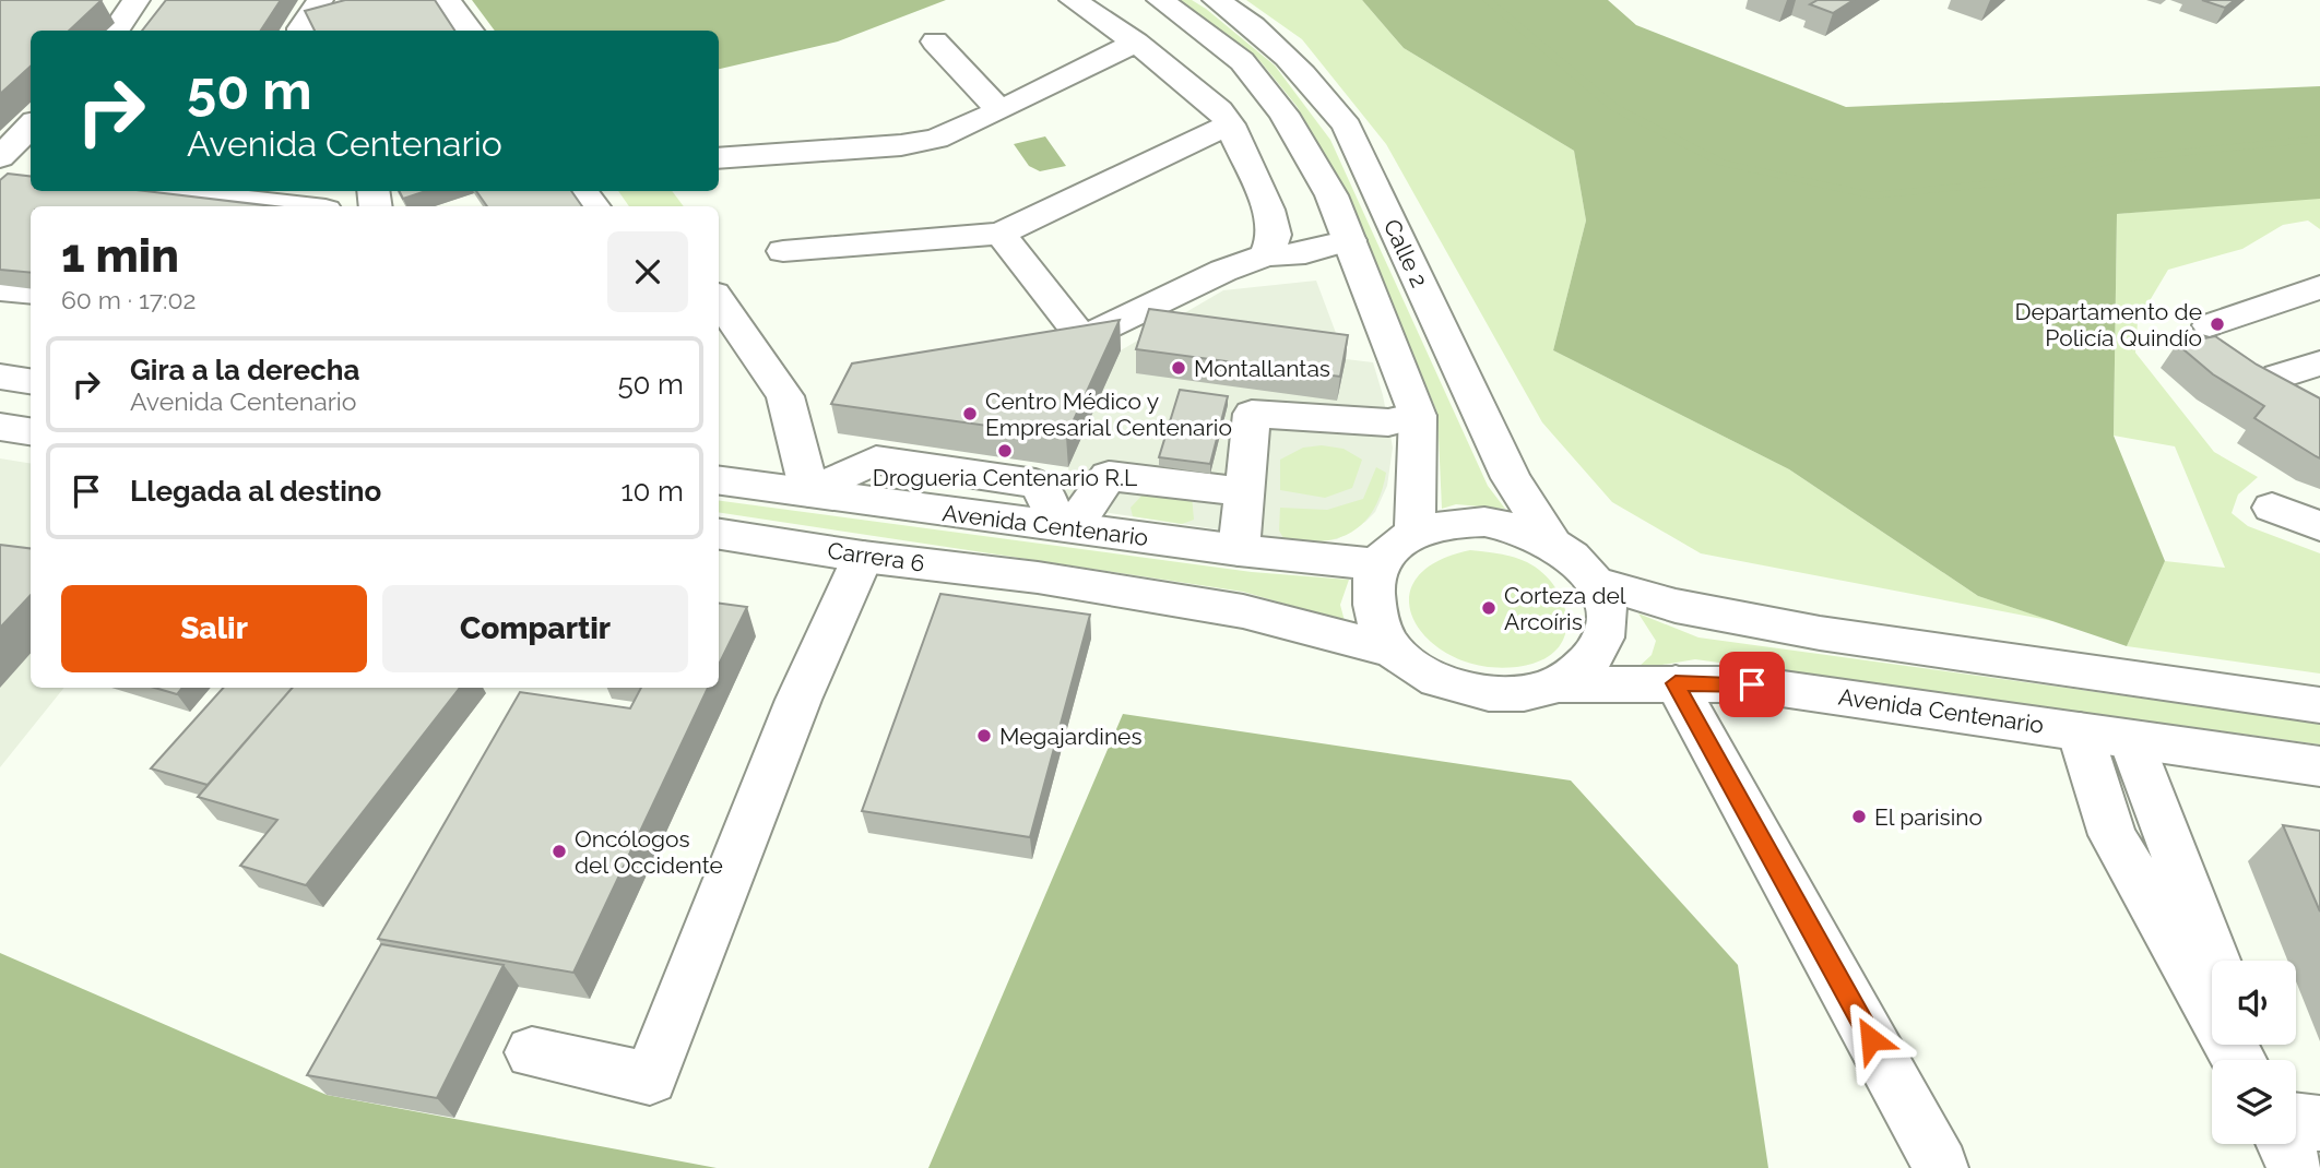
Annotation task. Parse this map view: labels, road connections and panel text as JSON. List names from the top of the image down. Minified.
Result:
{"streets":{"main road":["Calle 2","Avenida Centenario","Carrera 6"]},"crossings":[["Calle 2","Avenida Centenario"],["Calle 2","Carrera 6"],["Avenida Centenario","Carrera 6"]],"places":["Departamento de Policía Quindío","Montallantas","Centro Médico y Empresarial Centenario","Drogueria Centenario R.L","Corteza del Arcoíris","Megajardines","El parisino","Oncólogos del Occidente"],"page":{"turn":["50 m","Avenida Centenario"],"heading":["1 min","60 m · 17:02"],"list":[{"name":"Gira a la derecha","note":"Avenida Centenario","value":"50 m"},{"name":"Llegada al destino","value":"10 m"}],"buttons":["Salir","Compartir"]}}
